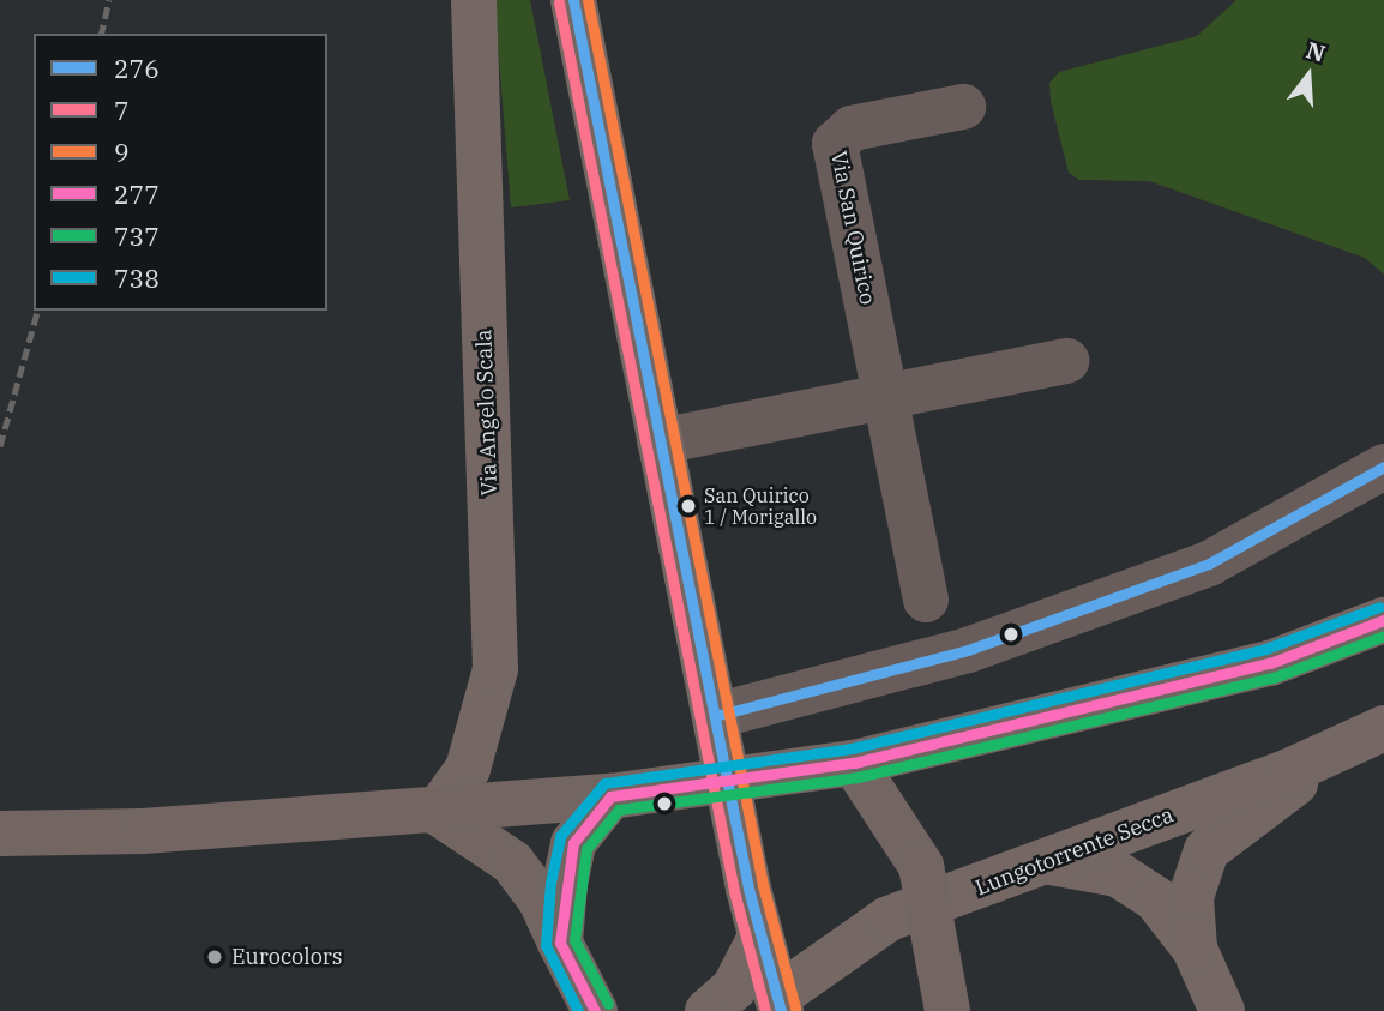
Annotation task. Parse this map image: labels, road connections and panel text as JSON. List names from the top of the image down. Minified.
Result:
{"streets":{"main road":["Via Angelo Scala","Lungotorrente Secca"],"street":["Via San Quirico"]},"places":["San Quirico 1 / Morigallo","Eurocolors"],"lines":["transit line 276","transit line 9","transit line 7","transit line 738","transit line 277","transit line 737"],"legend":["276","7","9","277","737","738"],"north":"top"}
